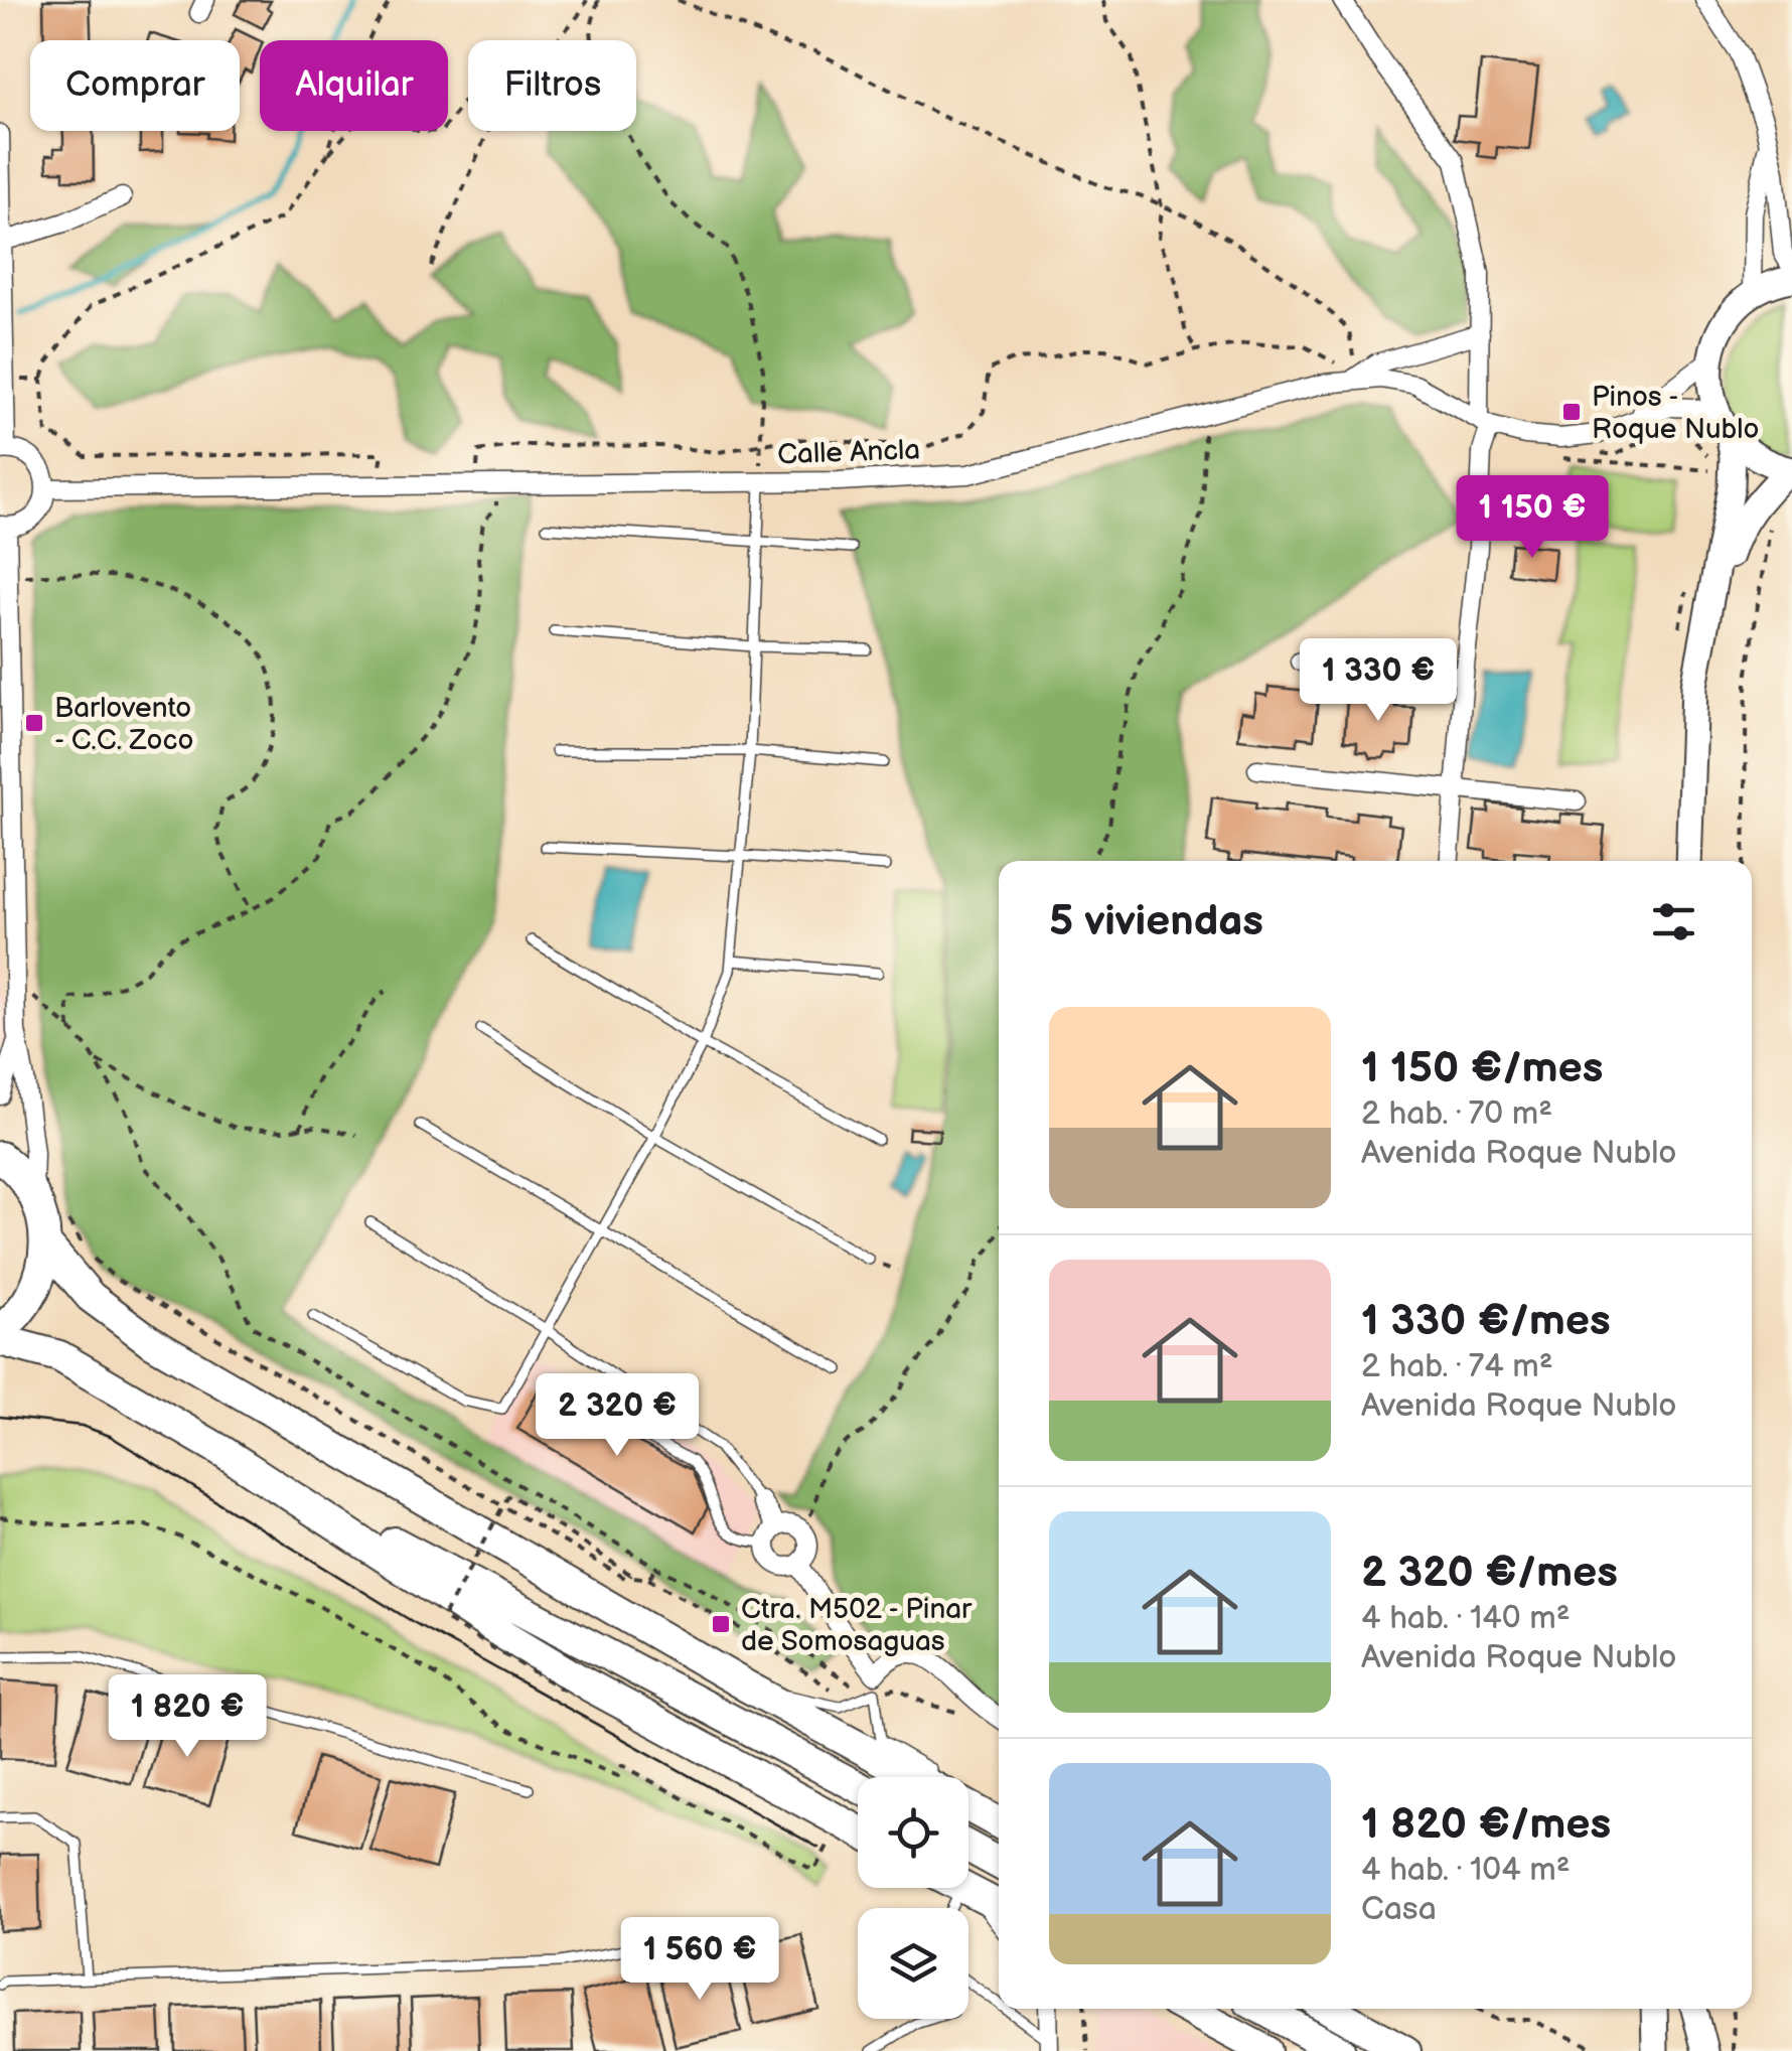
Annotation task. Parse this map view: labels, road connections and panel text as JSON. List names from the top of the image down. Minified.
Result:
{"streets":{"street":["Calle Ancla"]},"places":{"transit":["Pinos - Roque Nublo","Barlovento - C.C. Zoco","Ctra. M502 - Pinar de Somosaguas"]},"page":{"chip":["Comprar","Alquilar","Filtros"],"price":["1 150 €","1 330 €","2 320 €","1 820 €","1 560 €"],"heading":"5 viviendas","list":[{"name":"1 150 €/mes","note":"2 hab. · 70 m² · Avenida Roque Nublo"},{"name":"1 330 €/mes","note":"2 hab. · 74 m² · Avenida Roque Nublo"},{"name":"2 320 €/mes","note":"4 hab. · 140 m² · Avenida Roque Nublo"},{"name":"1 820 €/mes","note":"4 hab. · 104 m² · Casa"}]}}
